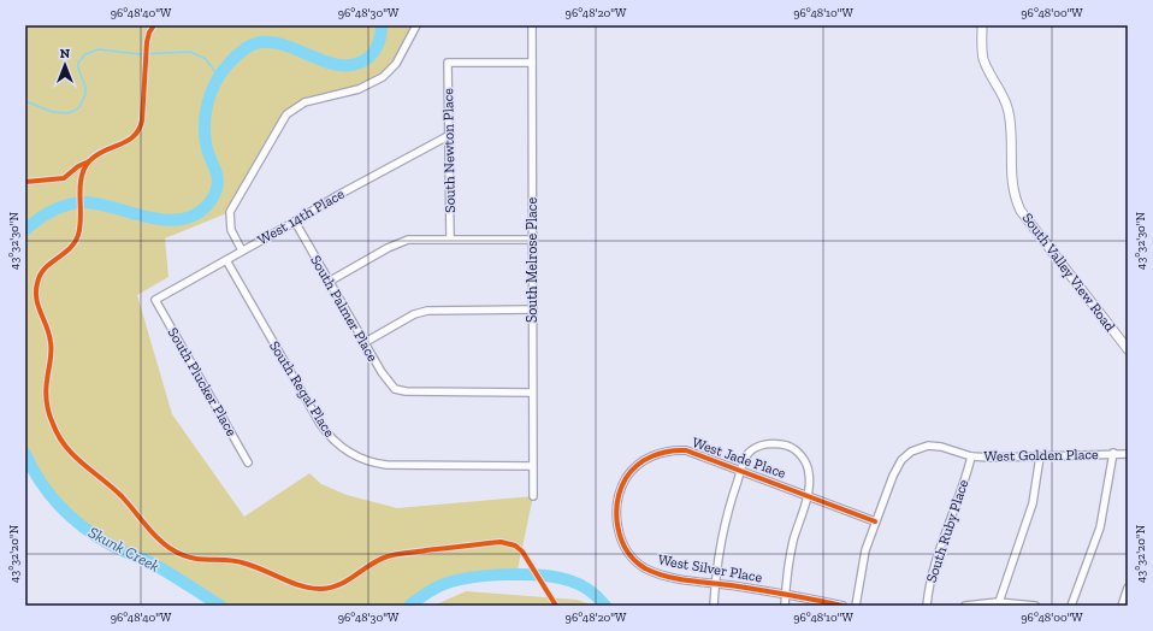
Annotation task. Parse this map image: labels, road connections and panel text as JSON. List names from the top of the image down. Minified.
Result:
{"streets":{"street":["South Newton Place","West 14th Place","South Melrose Place","South Valley View Road","South Palmer Place","South Plucker Place","South Regal Place","West Golden Place","West Jade Place","South Ruby Place","West Silver Place"]},"crossings":[["South Newton Place","West 14th Place"],["South Newton Place","South Melrose Place"],["West 14th Place","South Palmer Place"],["West 14th Place","South Plucker Place"],["West 14th Place","South Regal Place"],["South Melrose Place","South Palmer Place"],["South Melrose Place","South Regal Place"],["West Golden Place","West Jade Place"],["West Golden Place","South Ruby Place"],["West Jade Place","West Silver Place"]],"water":["Skunk Creek"],"north":"top","coordinates":["96°48'40\"W","96°48'30\"W","96°48'20\"W","96°48'10\"W","96°48'00\"W","43°32'30\"N","43°32'20\"N"]}
